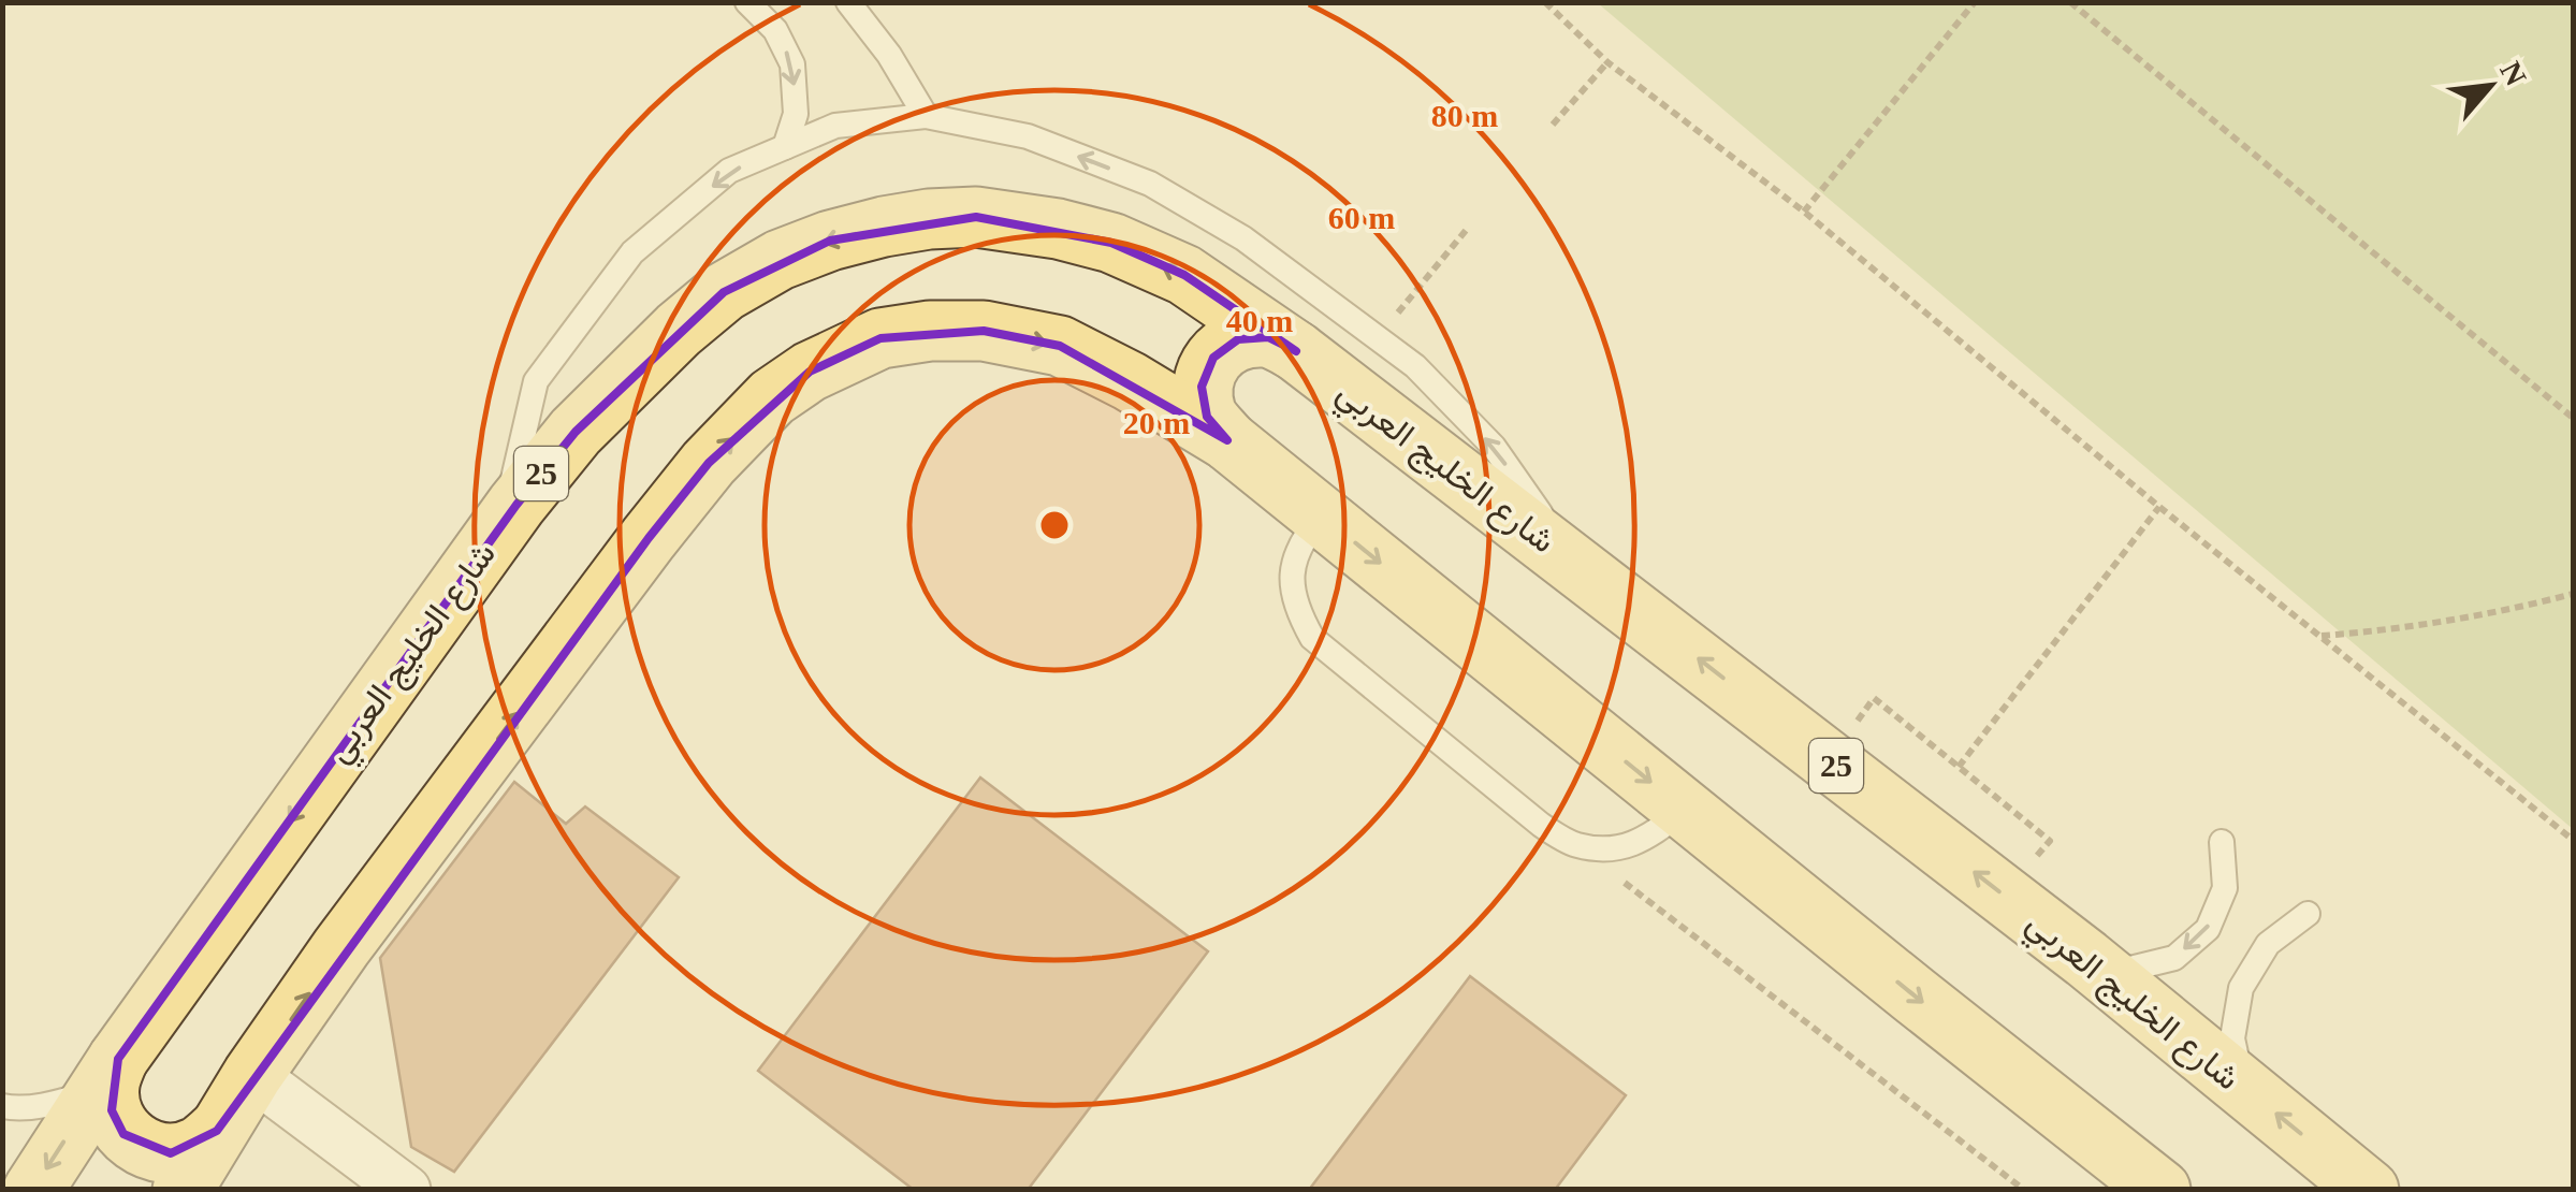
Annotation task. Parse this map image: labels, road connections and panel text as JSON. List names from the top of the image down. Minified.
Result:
{"streets":{"main road":["شارع الخليج العربي","25"]},"north":"top right","rings":["80 m","60 m","40 m","20 m"]}
